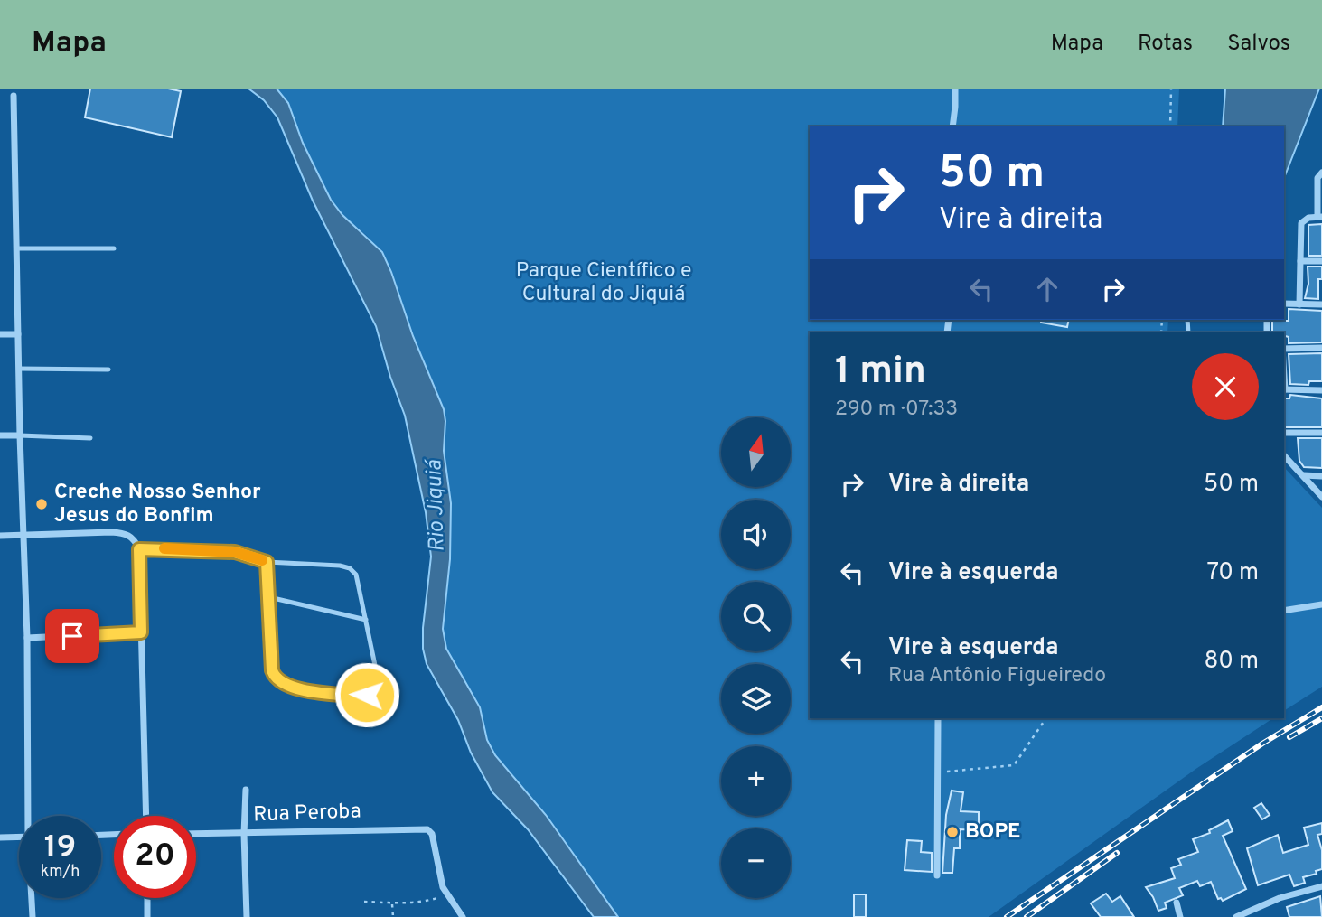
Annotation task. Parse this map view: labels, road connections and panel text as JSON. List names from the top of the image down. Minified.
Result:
{"streets":{"street":["Rua Peroba"]},"water":["Rio Jiquiá"],"parks":["Parque Científico e Cultural do Jiquiá"],"places":["Creche Nosso Senhor Jesus do Bonfim","BOPE"],"north":"top","page":{"header":"Mapa","nav":["Mapa","Rotas","Salvos"],"turn":["50 m","Vire à direita"],"heading":["1 min","290 m · 07:33"],"map_buttons":["+","−"],"list":[{"name":"Vire à direita","value":"50 m"},{"name":"Vire à esquerda","value":"70 m"},{"name":"Vire à esquerda","note":"Rua Antônio Figueiredo","value":"80 m"}],"speed":"19 km/h","limit":"20"}}
